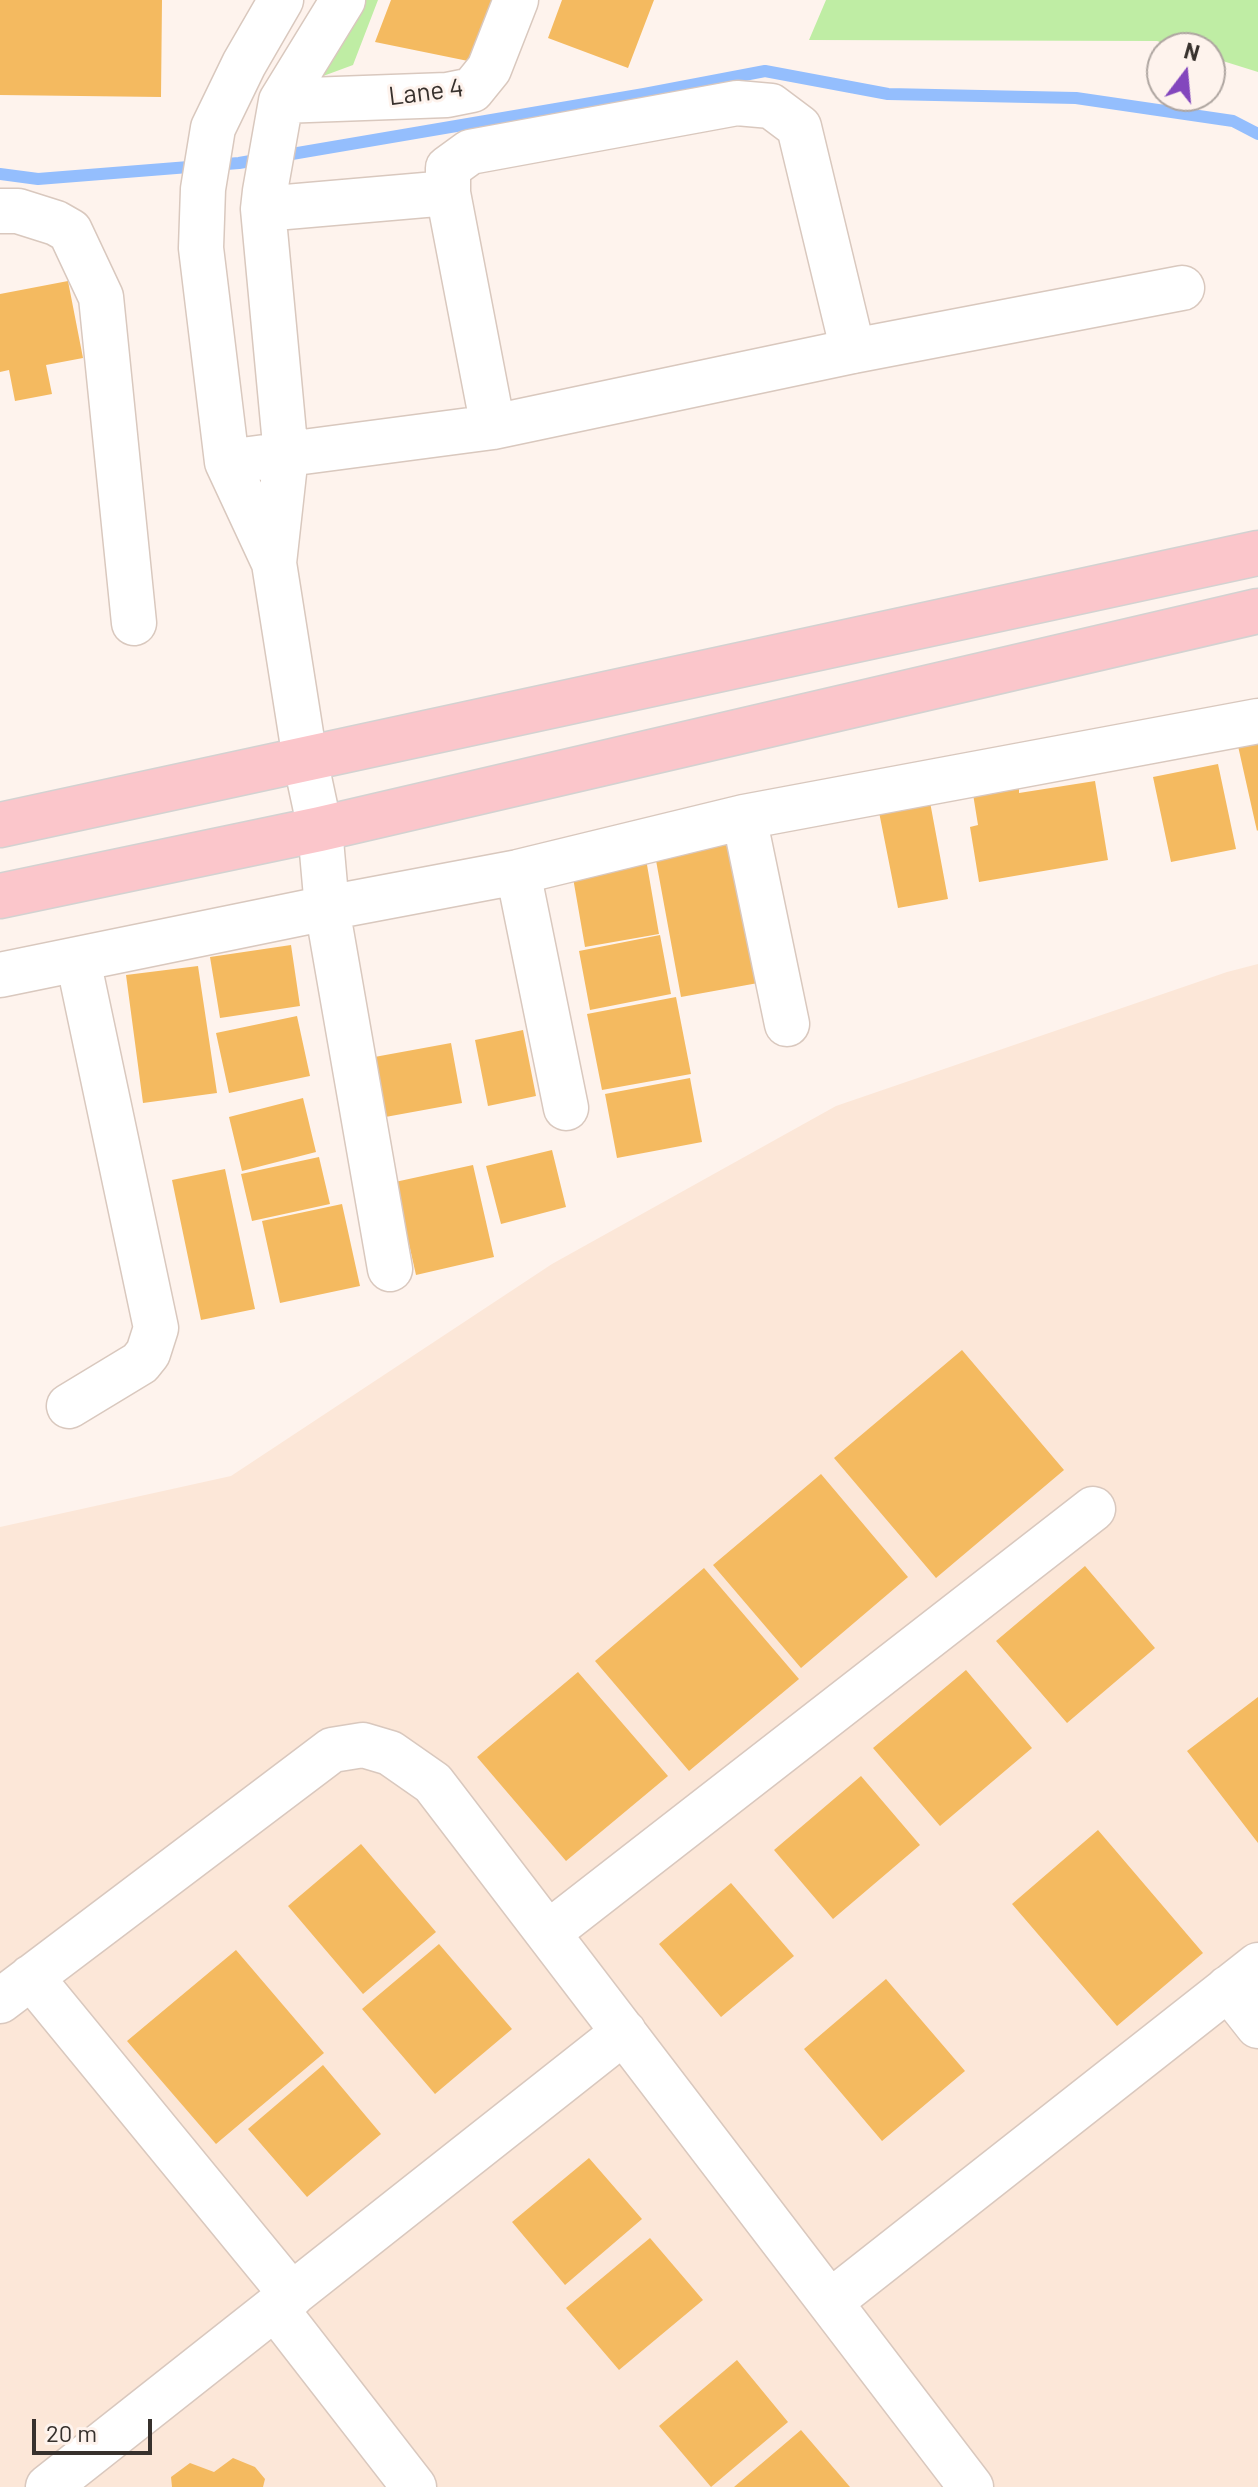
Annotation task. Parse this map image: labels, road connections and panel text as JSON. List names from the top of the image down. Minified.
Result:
{"streets":{"street":["Lane 4"]},"scale_bar":"20 m","north":"top"}
